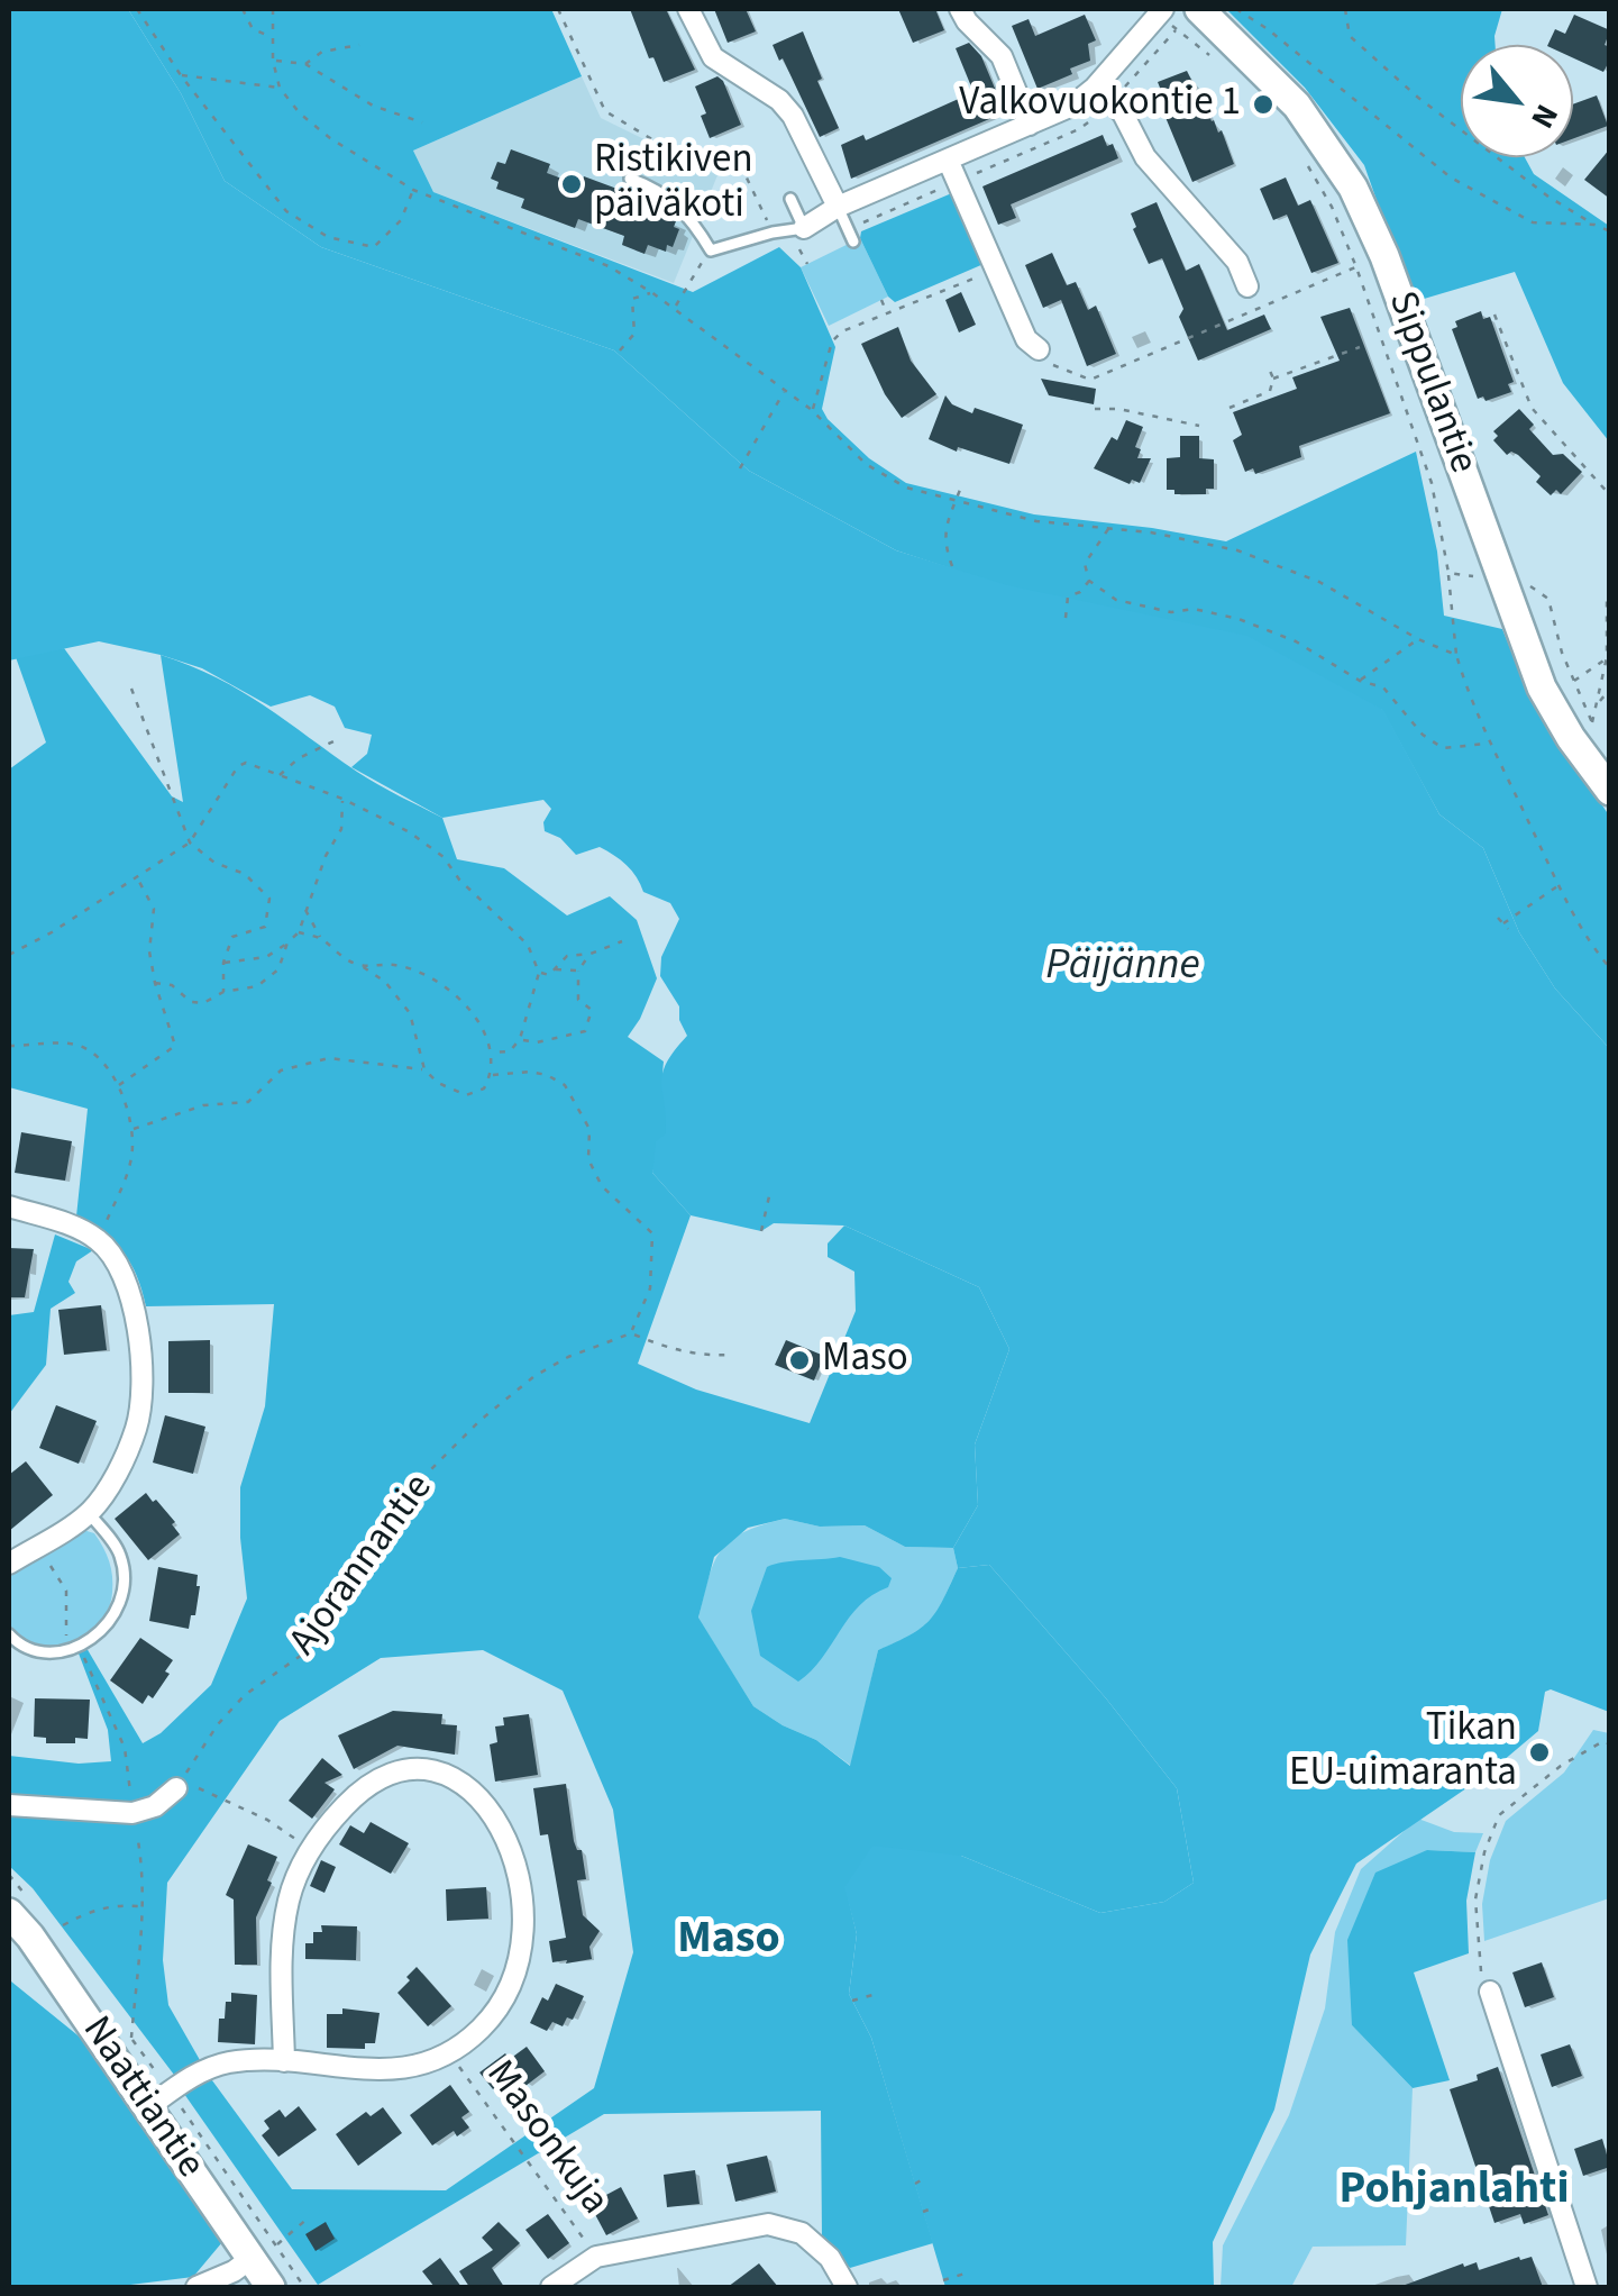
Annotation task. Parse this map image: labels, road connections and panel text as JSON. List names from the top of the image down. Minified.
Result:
{"streets":{"street":["Sippulantie","Naattiantie"],"path":["Ajorannantie","Masonkuja"]},"districts":["Maso","Pohjanlahti"],"water":["Päijänne"],"places":["Valkovuokontie 1","Ristikiven päiväkoti","Maso","Tikan EU-uimaranta"],"north":"bottom right"}
